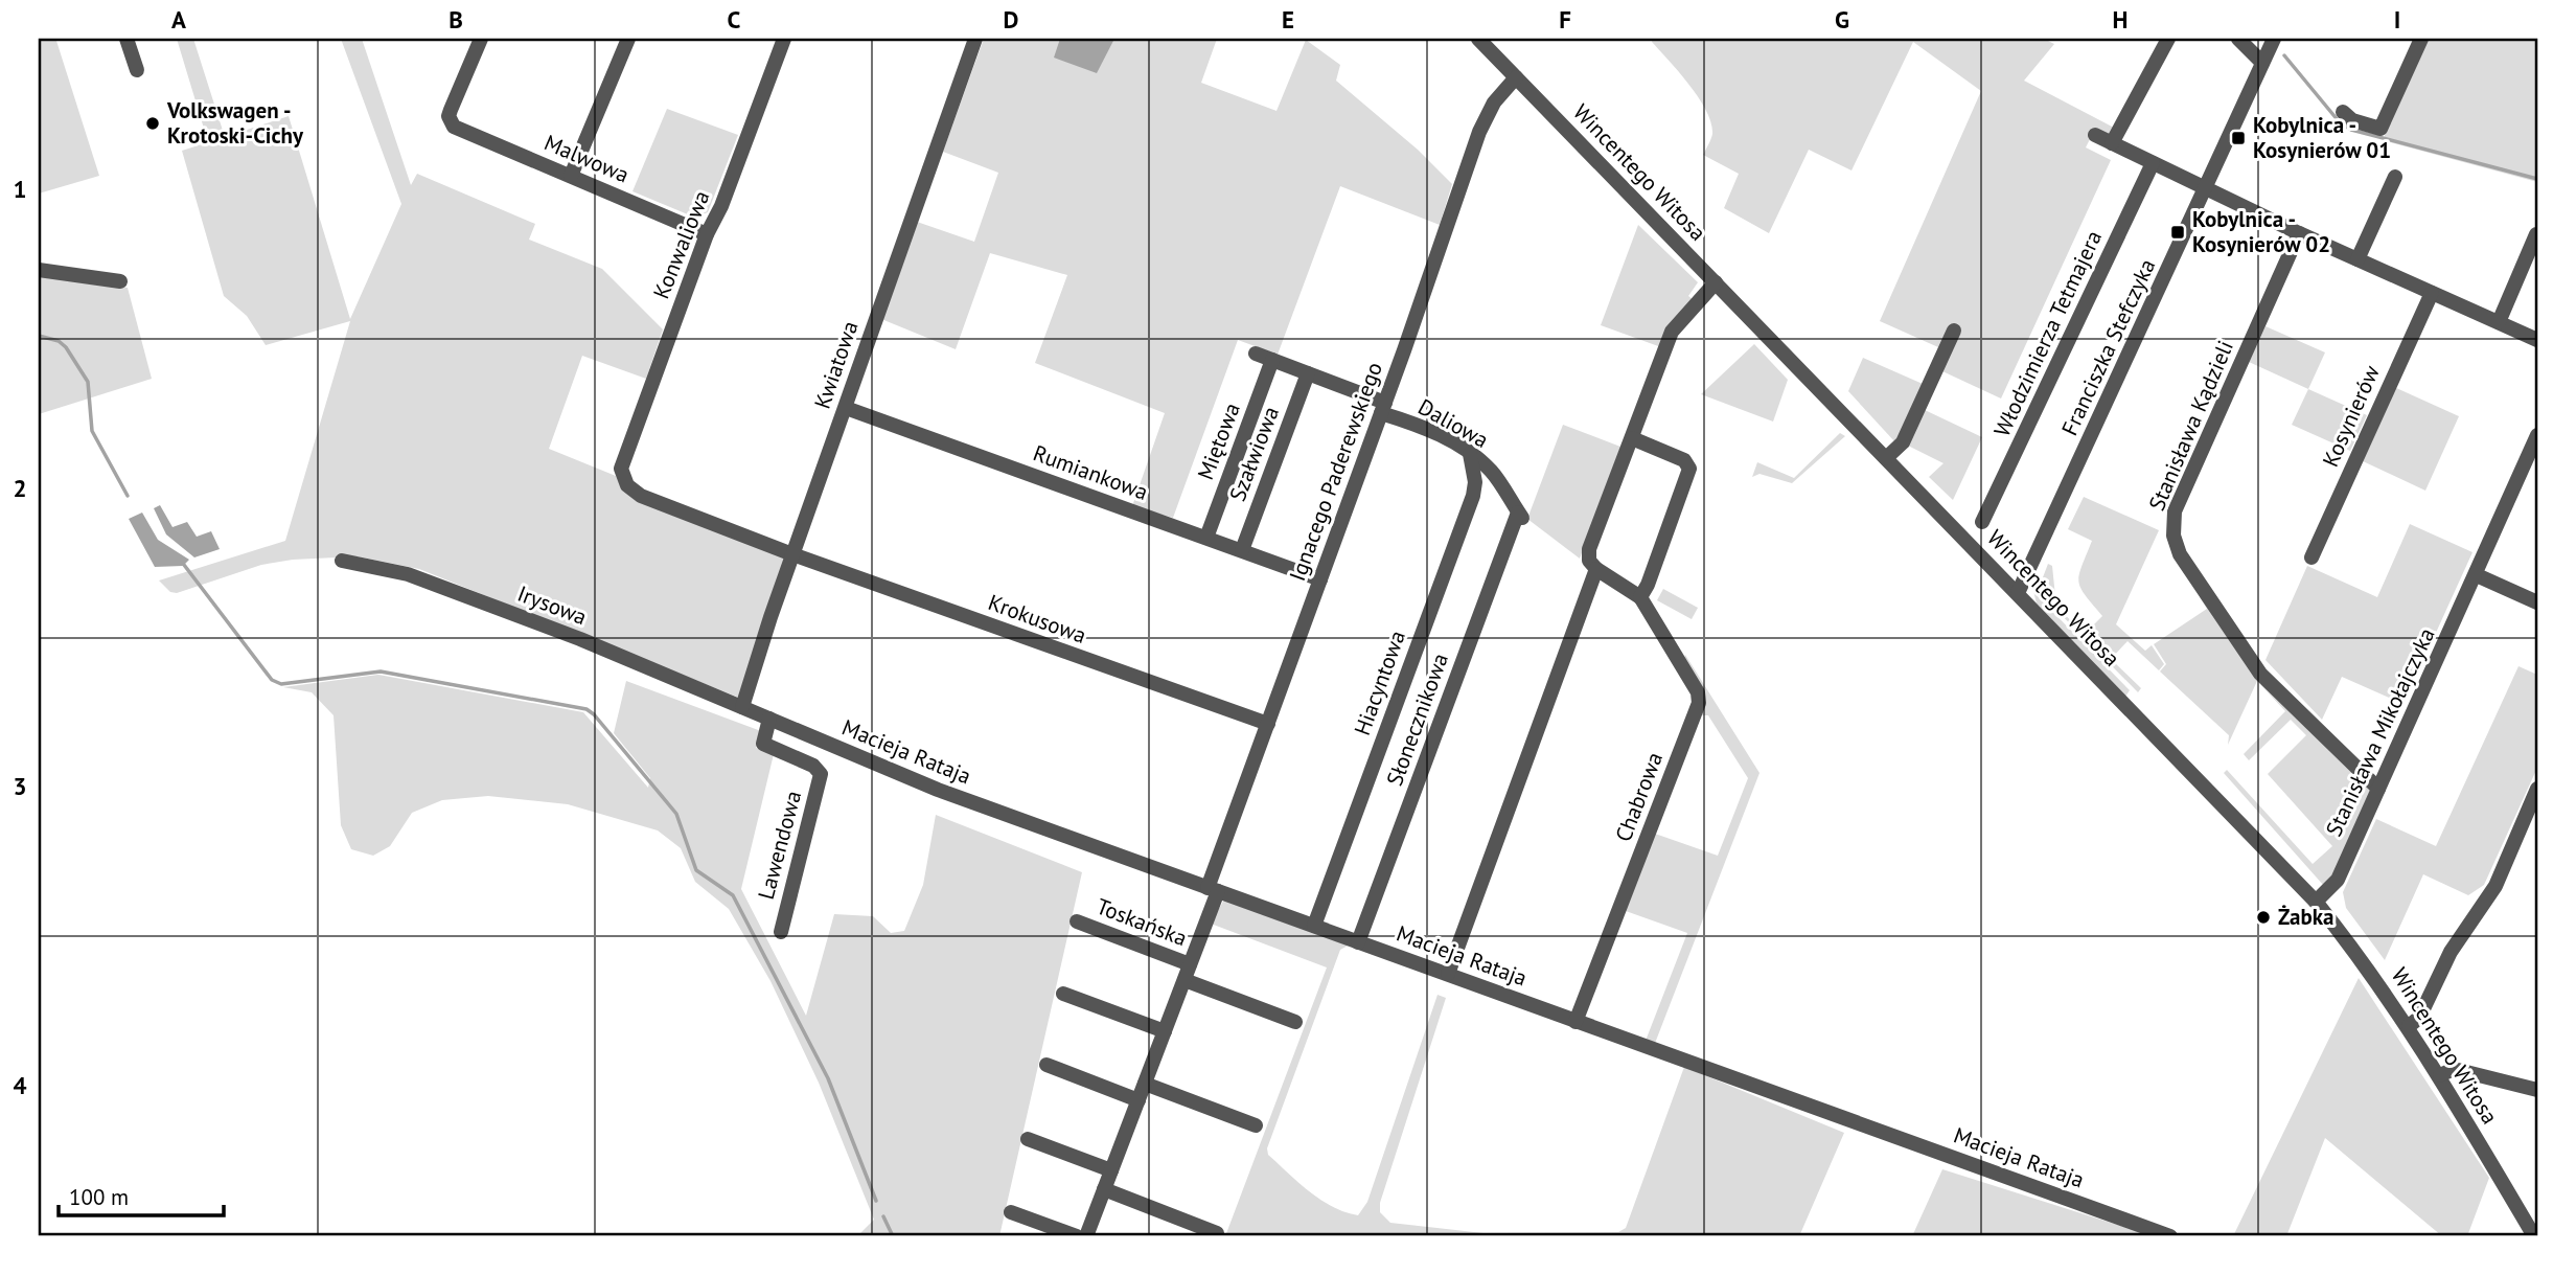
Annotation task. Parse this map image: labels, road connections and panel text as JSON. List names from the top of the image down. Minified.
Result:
{"streets":{"street":["Malwowa","Wincentego Witosa","Konwaliowa","Włodzimierza Tetmajera","Franciszka Stefczyka","Kwiatowa","Kosynierów","Daliowa","Stanisława Kądzieli","Miętowa","Szałwiowa","Ignacego Paderewskiego","Rumiankowa","Irysowa","Krokusowa","Hiacyntowa","Słonecznikowa","Stanisława Mikołajczyka","Macieja Rataja","Chabrowa","Lawendowa","Toskańska"]},"crossings":[["Malwowa","Konwaliowa"],["Wincentego Witosa","Franciszka Stefczyka"],["Wincentego Witosa","Ignacego Paderewskiego"],["Wincentego Witosa","Stanisława Mikołajczyka"],["Konwaliowa","Krokusowa"],["Kwiatowa","Rumiankowa"],["Kwiatowa","Irysowa"],["Kwiatowa","Krokusowa"],["Kwiatowa","Macieja Rataja"],["Daliowa","Miętowa"],["Daliowa","Szałwiowa"],["Daliowa","Ignacego Paderewskiego"],["Daliowa","Hiacyntowa"],["Daliowa","Słonecznikowa"],["Stanisława Kądzieli","Stanisława Mikołajczyka"],["Miętowa","Rumiankowa"],["Szałwiowa","Rumiankowa"],["Ignacego Paderewskiego","Rumiankowa"],["Ignacego Paderewskiego","Krokusowa"],["Ignacego Paderewskiego","Macieja Rataja"],["Ignacego Paderewskiego","Toskańska"],["Irysowa","Macieja Rataja"],["Hiacyntowa","Macieja Rataja"],["Słonecznikowa","Macieja Rataja"],["Macieja Rataja","Chabrowa"],["Macieja Rataja","Lawendowa"],["Macieja Rataja","Toskańska"]],"places":{"other":["Volkswagen - Krotoski-Cichy","Żabka"],"transit":["Kobylnica - Kosynierów 01","Kobylnica - Kosynierów 02"]},"scale_bar":"100 m","grid":{"columns":["A","B","C","D","E","F","G","H","I"],"rows":["1","2","3","4"]}}
